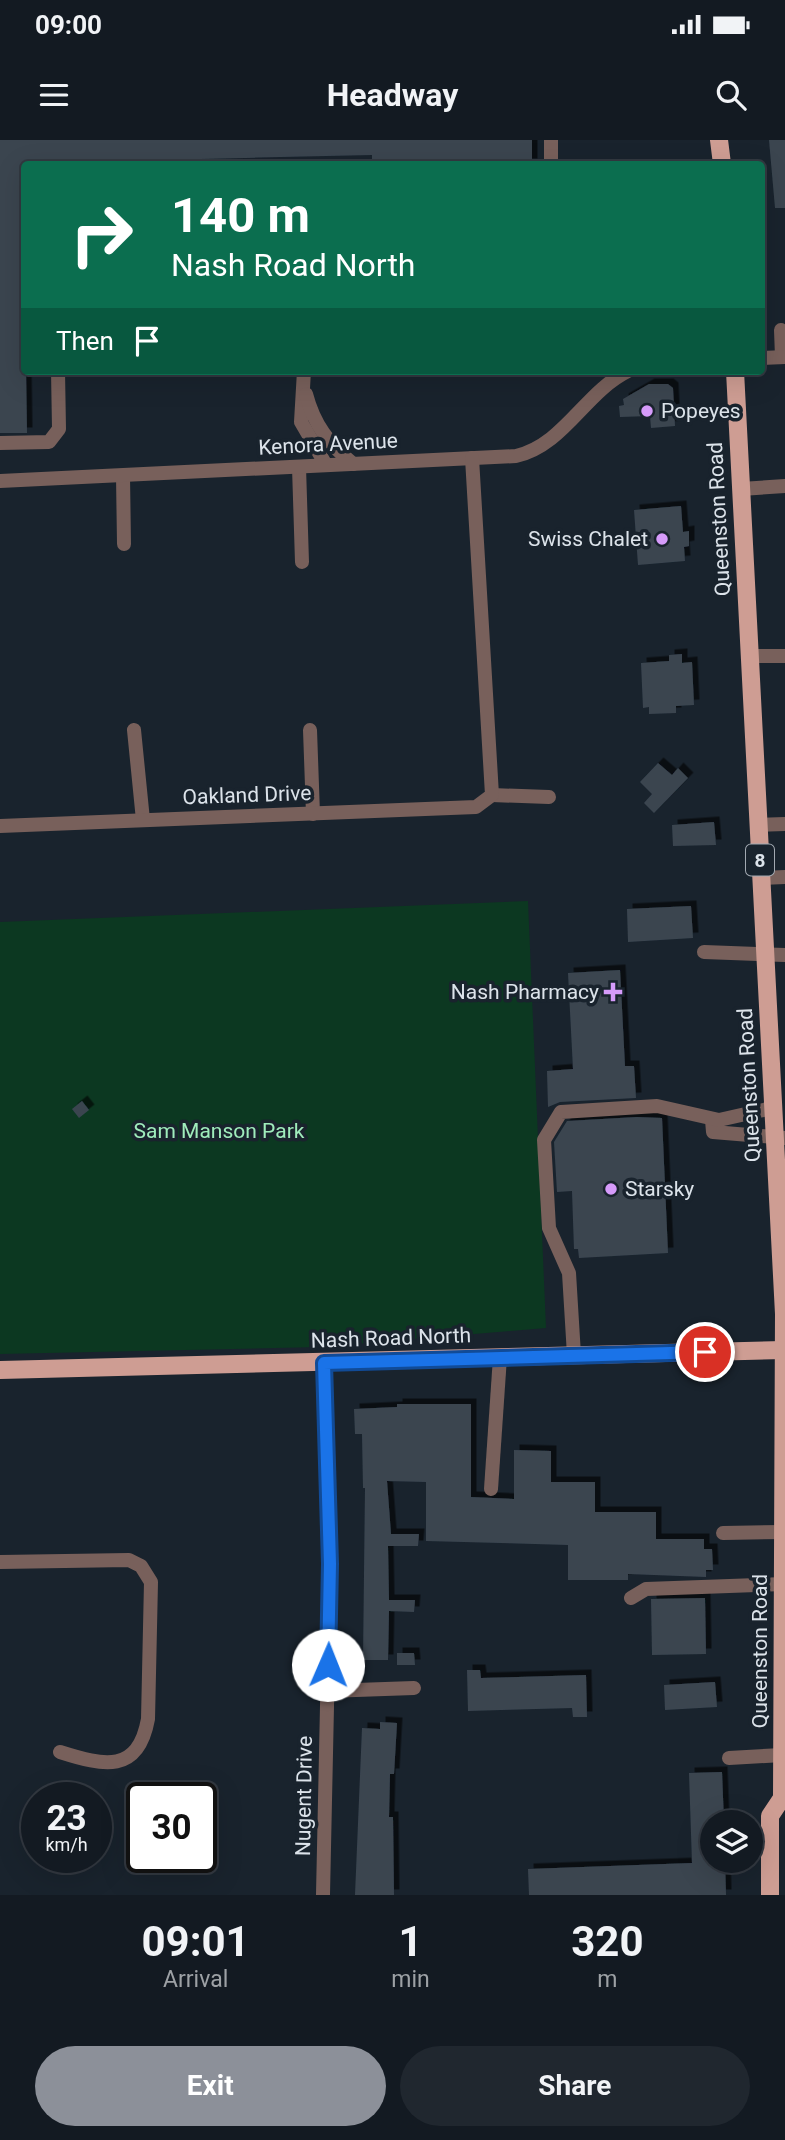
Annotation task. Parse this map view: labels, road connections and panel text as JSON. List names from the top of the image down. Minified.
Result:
{"streets":{"main road":["Queenston Road","8","Nash Road North"],"street":["Kenora Avenue","Oakland Drive","Nugent Drive"]},"crossings":[["Queenston Road","Nash Road North"],["Nash Road North","Nugent Drive"]],"parks":["Sam Manson Park"],"places":{"other":["Popeyes","Swiss Chalet","Starsky"],"health":["Nash Pharmacy"]},"page":{"status":"09:00","header":"Headway","turn":["140 m","Nash Road North"],"then":"Then","speed":"23 km/h","limit":"30","eta":["09:01","Arrival","1","min","320","m"],"buttons":["Exit","Share"]}}
